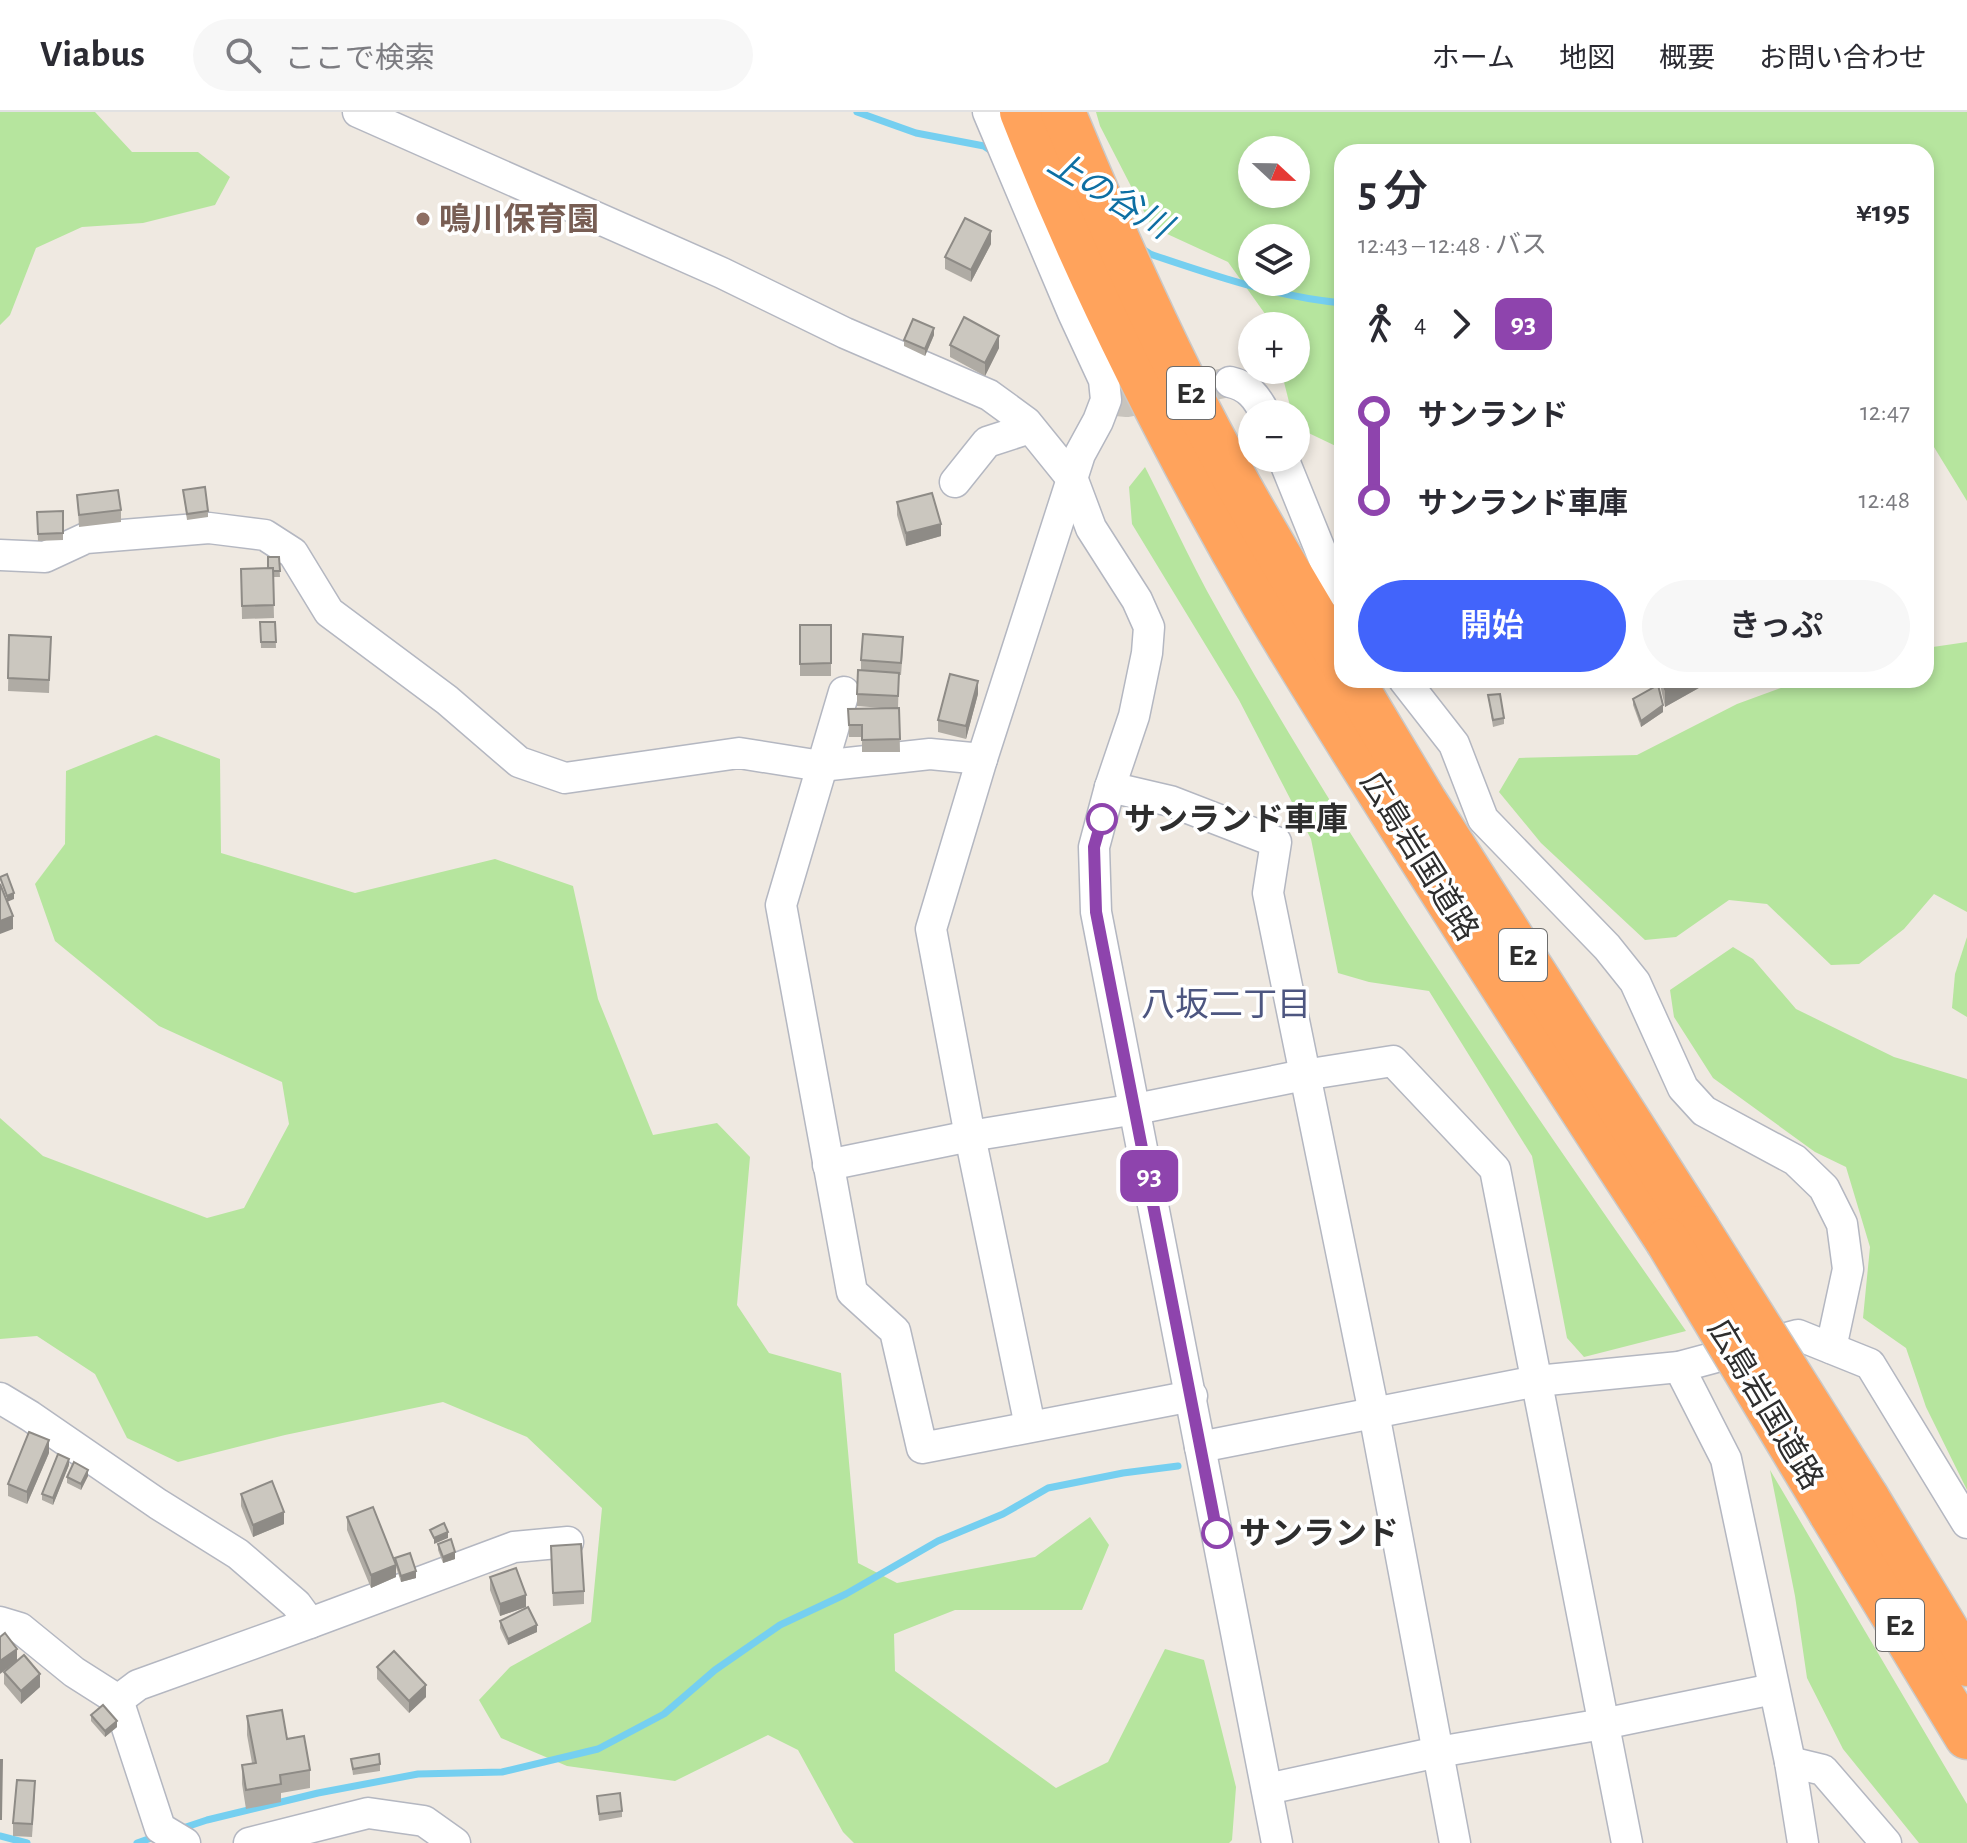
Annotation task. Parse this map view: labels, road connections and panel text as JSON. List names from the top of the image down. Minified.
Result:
{"streets":{"highway":["E2","広島岩国道路"]},"districts":["八坂二丁目"],"water":["上の谷川"],"places":["鳴川保育園","サンランド車庫","サンランド"],"lines":["bus line 93"],"north":"right","page":{"header":"Viabus","search":"ここで検索","nav":["ホーム","地図","概要","お問い合わせ"],"on_map":"93","map_buttons":["+","−"],"heading":["5 分","12:43 – 12:48 · バス","¥195"],"legs":["4","93"],"list":[{"name":"サンランド","value":"12:47"},{"name":"サンランド車庫","value":"12:48"}],"buttons":["開始","きっぷ"]}}
